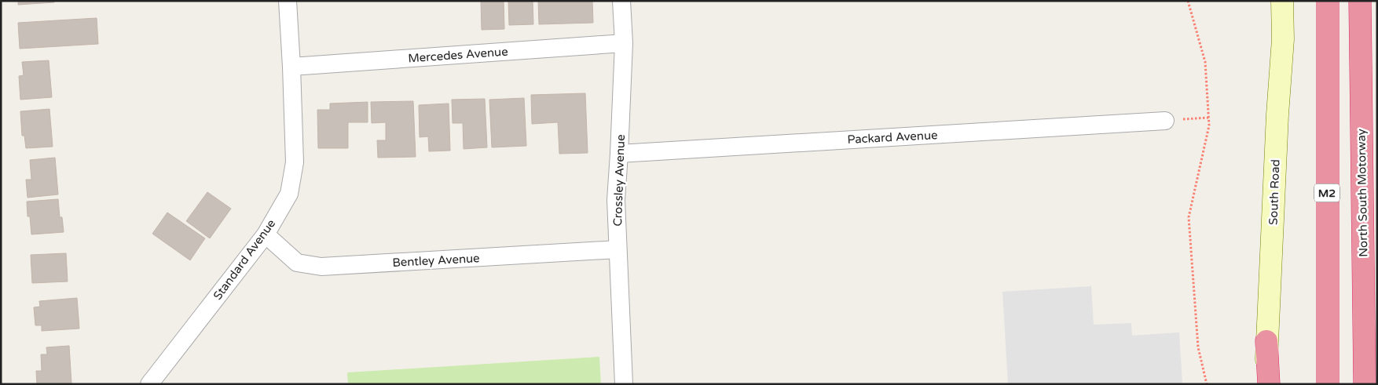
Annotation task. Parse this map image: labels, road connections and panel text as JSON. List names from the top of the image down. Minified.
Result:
{"streets":{"highway":["M2","North South Motorway"],"main road":["South Road"],"street":["Mercedes Avenue","Packard Avenue","Crossley Avenue","Standard Avenue","Bentley Avenue"]},"crossings":[["Mercedes Avenue","Crossley Avenue"],["Mercedes Avenue","Standard Avenue"],["Packard Avenue","Crossley Avenue"],["Crossley Avenue","Bentley Avenue"],["Standard Avenue","Bentley Avenue"]]}
